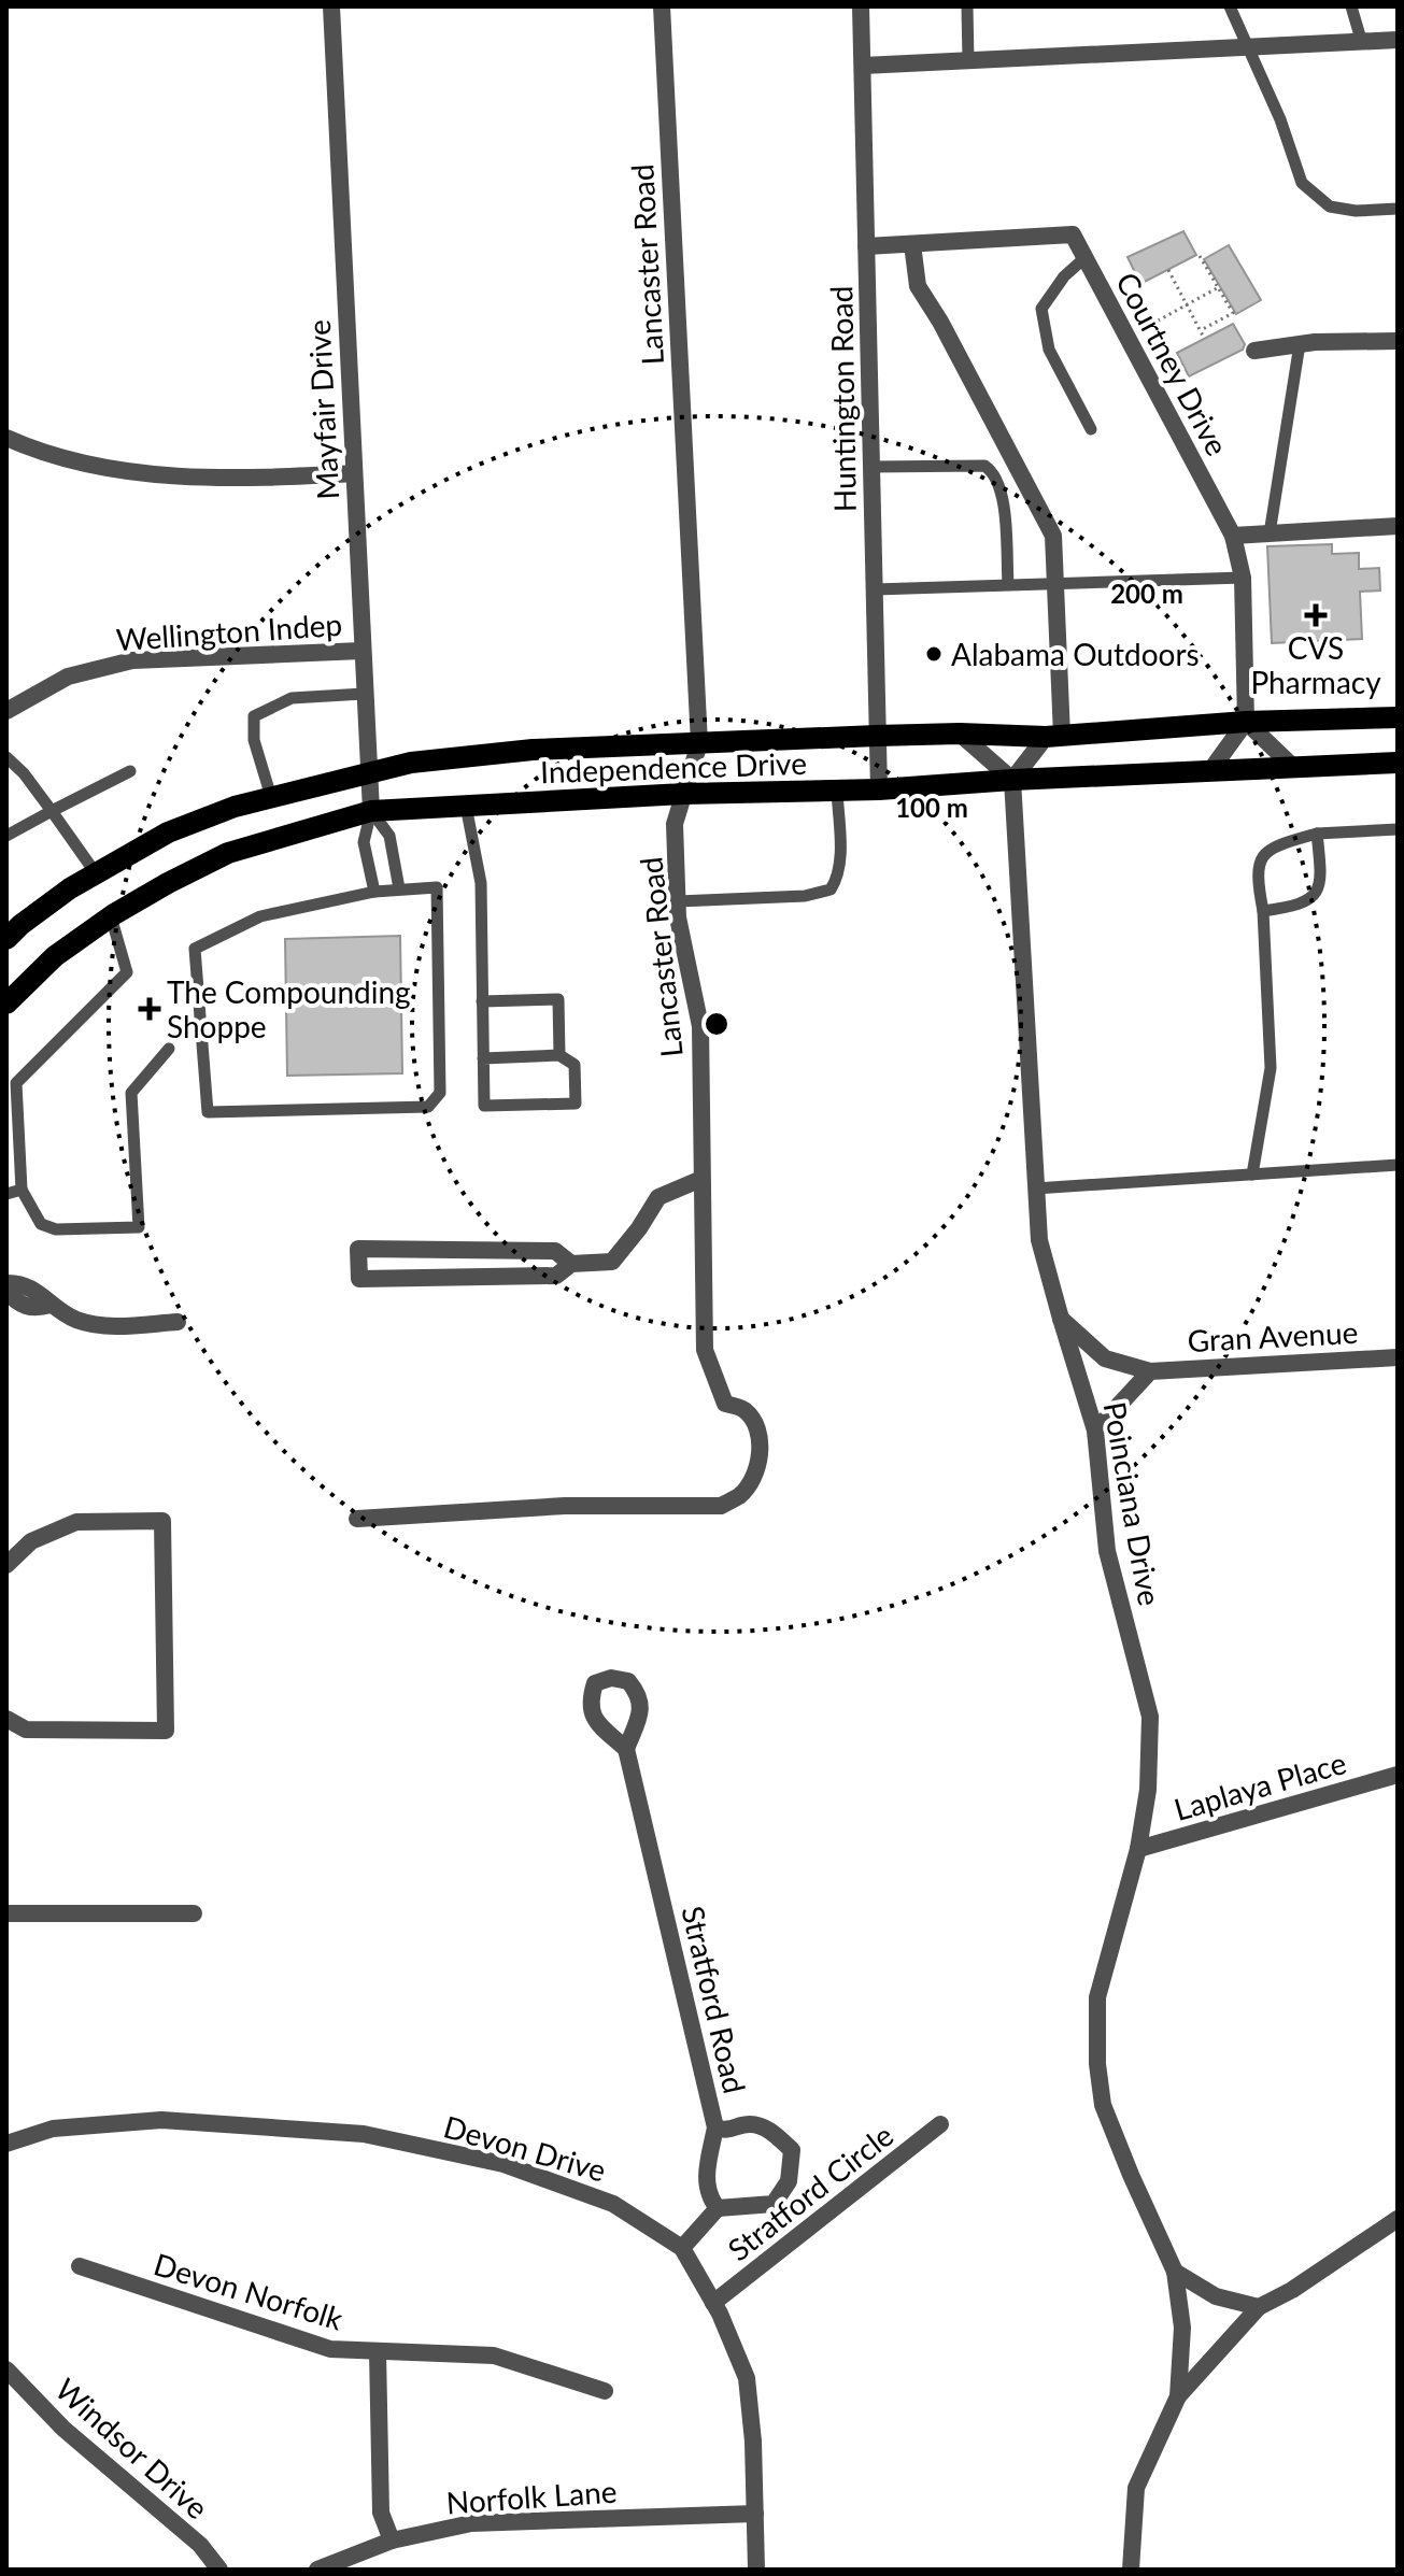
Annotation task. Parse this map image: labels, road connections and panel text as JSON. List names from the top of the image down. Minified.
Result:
{"streets":{"main road":["Independence Drive"],"street":["Lancaster Road","Courtney Drive","Huntington Road","Mayfair Drive","Wellington Indep","Gran Avenue","Poinciana Drive","Laplaya Place","Stratford Road","Devon Drive","Stratford Circle","Devon Norfolk","Windsor Drive","Norfolk Lane"]},"crossings":[["Lancaster Road","Independence Drive"],["Courtney Drive","Huntington Road"],["Courtney Drive","Independence Drive"],["Huntington Road","Independence Drive"],["Mayfair Drive","Wellington Indep"],["Mayfair Drive","Independence Drive"],["Independence Drive","Poinciana Drive"],["Gran Avenue","Poinciana Drive"],["Poinciana Drive","Laplaya Place"],["Stratford Road","Stratford Circle"],["Devon Drive","Stratford Circle"],["Devon Drive","Norfolk Lane"]],"places":{"health":["CVS Pharmacy","The Compounding Shoppe"],"other":["Alabama Outdoors"]},"rings":["200 m","100 m"]}
